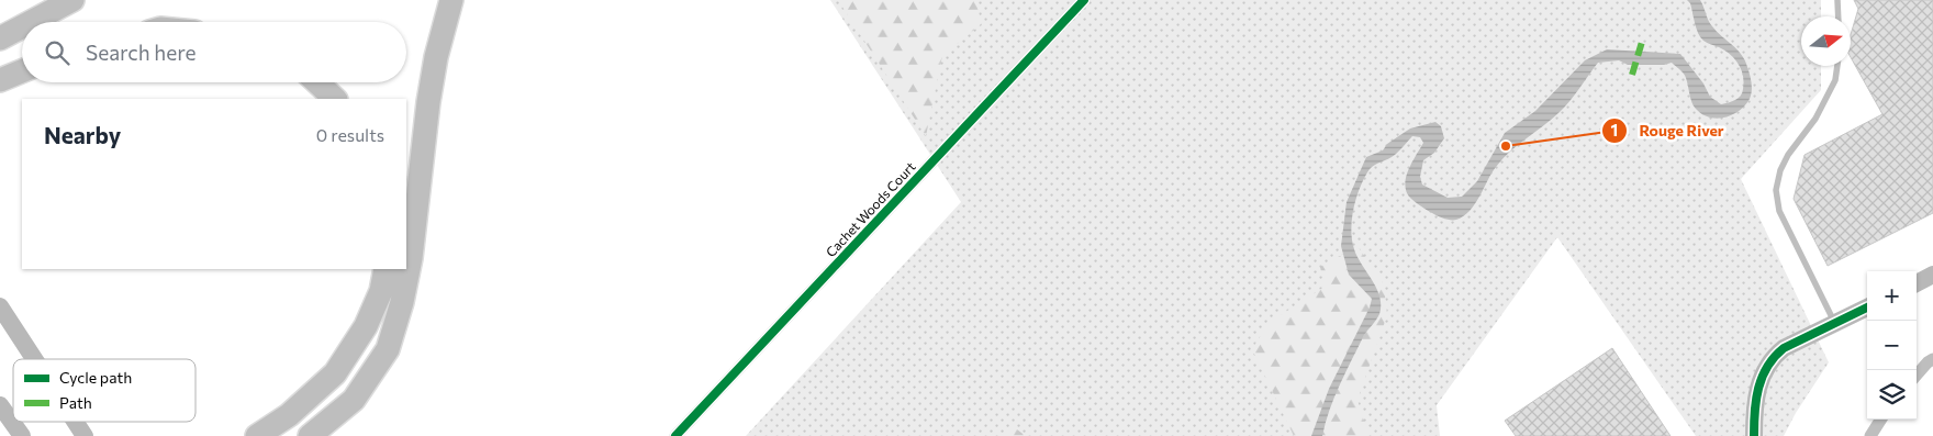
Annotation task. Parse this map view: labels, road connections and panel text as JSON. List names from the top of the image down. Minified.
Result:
{"streets":{"street":["Cachet Woods Court"]},"places":["Rouge River"],"legend":["Cycle path","Path"],"north":"right","page":{"search":"Search here","heading":["Nearby","0 results"],"map_buttons":["+","−"]}}
